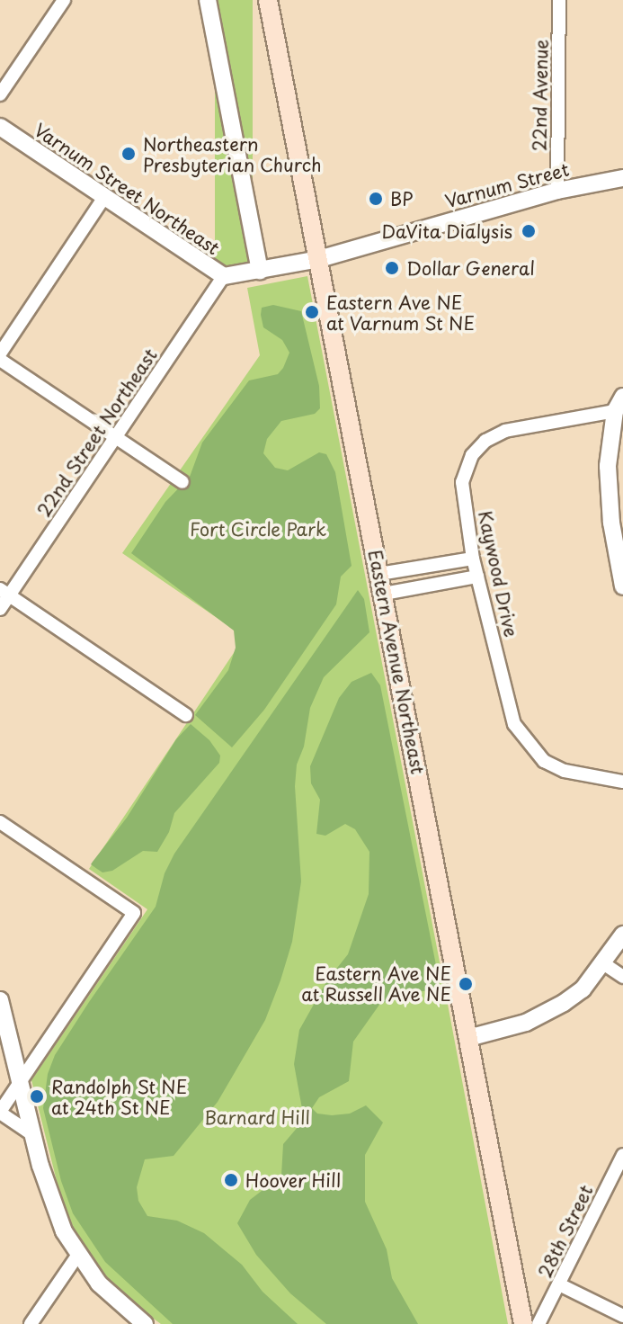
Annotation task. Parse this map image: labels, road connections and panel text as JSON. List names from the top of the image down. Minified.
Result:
{"streets":{"main road":["Eastern Avenue Northeast"],"street":["22nd Avenue","Varnum Street","Varnum Street Northeast","22nd Street Northeast","Kaywood Drive","28th Street"]},"crossings":[["22nd Avenue","Varnum Street"],["Varnum Street","Varnum Street Northeast"],["Varnum Street","Eastern Avenue Northeast"],["Varnum Street Northeast","22nd Street Northeast"],["Varnum Street Northeast","Eastern Avenue Northeast"]],"parks":["Fort Circle Park","Barnard Hill"],"places":["Northeastern Presbyterian Church","BP","DaVita Dialysis","Dollar General","Eastern Ave NE at Varnum St NE","Eastern Ave NE at Russell Ave NE","Randolph St NE at 24th St NE","Hoover Hill"]}
